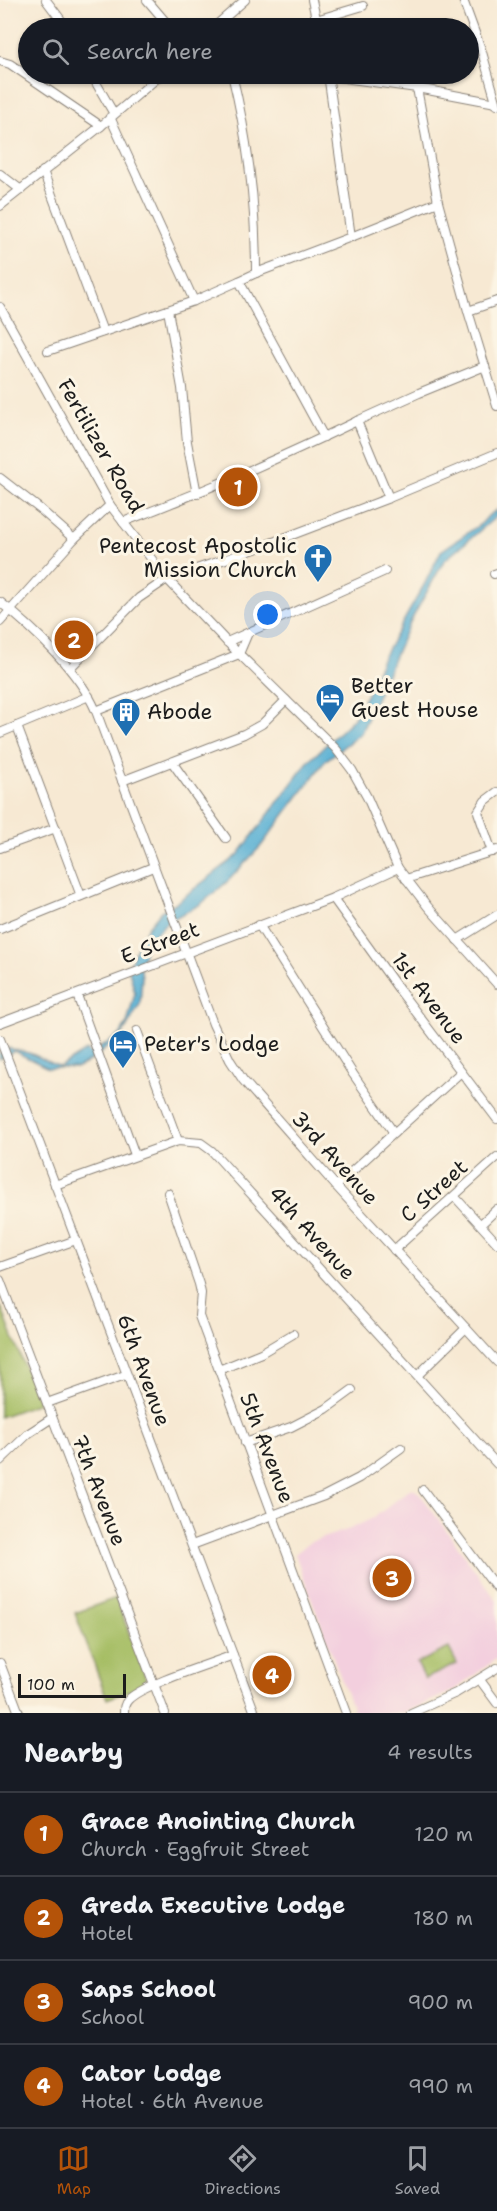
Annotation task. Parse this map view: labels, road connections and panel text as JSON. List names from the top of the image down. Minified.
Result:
{"streets":{"street":["Fertilizer Road","E Street","1st Avenue","3rd Avenue","C Street","4th Avenue","6th Avenue","5th Avenue","7th Avenue"]},"crossings":[["Fertilizer Road","E Street"],["E Street","1st Avenue"],["E Street","3rd Avenue"],["3rd Avenue","C Street"]],"places":{"church":["Pentecost Apostolic Mission Church"],"hotel":["Better Guest House","Peter's Lodge"],"building":["Abode"]},"scale_bar":"100 m","page":{"search":"Search here","pins":["1","2","3","4"],"scale":"100 m","heading":["Nearby","4 results"],"list":[{"mark":"1","name":"Grace Anointing Church","note":"Church · Eggfruit Street","value":"120 m"},{"mark":"2","name":"Greda Executive Lodge","note":"Hotel","value":"180 m"},{"mark":"3","name":"Saps School","note":"School","value":"900 m"},{"mark":"4","name":"Cator Lodge","note":"Hotel · 6th Avenue","value":"990 m"}],"nav":["Map","Directions","Saved"]}}
